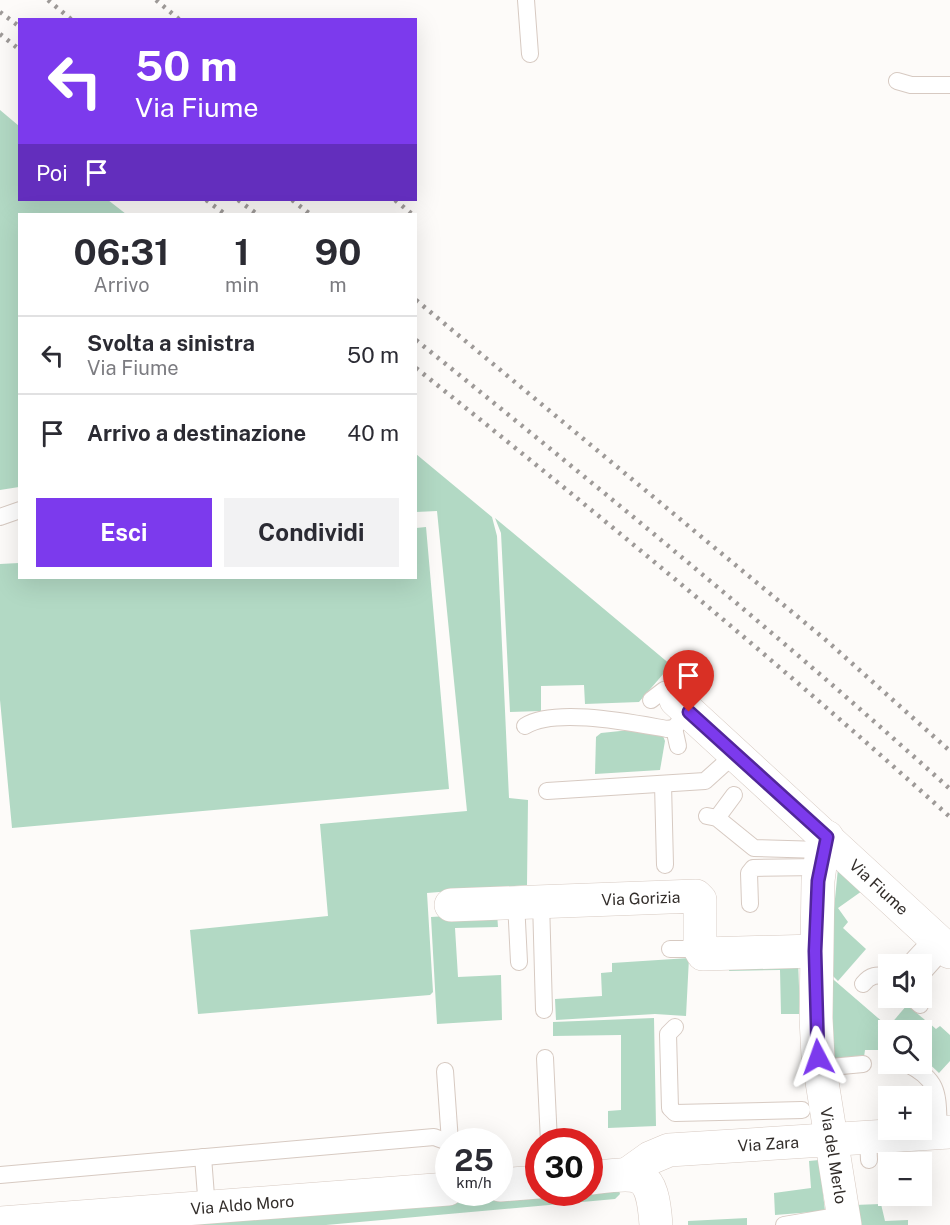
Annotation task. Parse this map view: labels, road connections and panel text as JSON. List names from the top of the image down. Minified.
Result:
{"streets":{"street":["Via Fiume","Via Gorizia","Via Zara","Via del Merlo","Via Aldo Moro"]},"crossings":[["Via Fiume","Via del Merlo"],["Via Gorizia","Via del Merlo"],["Via Zara","Via del Merlo"]],"page":{"turn":["50 m","Via Fiume"],"then":"Poi","eta":["06:31","Arrivo","1","min","90","m"],"list":[{"name":"Svolta a sinistra","note":"Via Fiume","value":"50 m"},{"name":"Arrivo a destinazione","value":"40 m"}],"buttons":["Esci","Condividi"],"map_buttons":["+","−"],"speed":"25 km/h","limit":"30"}}
